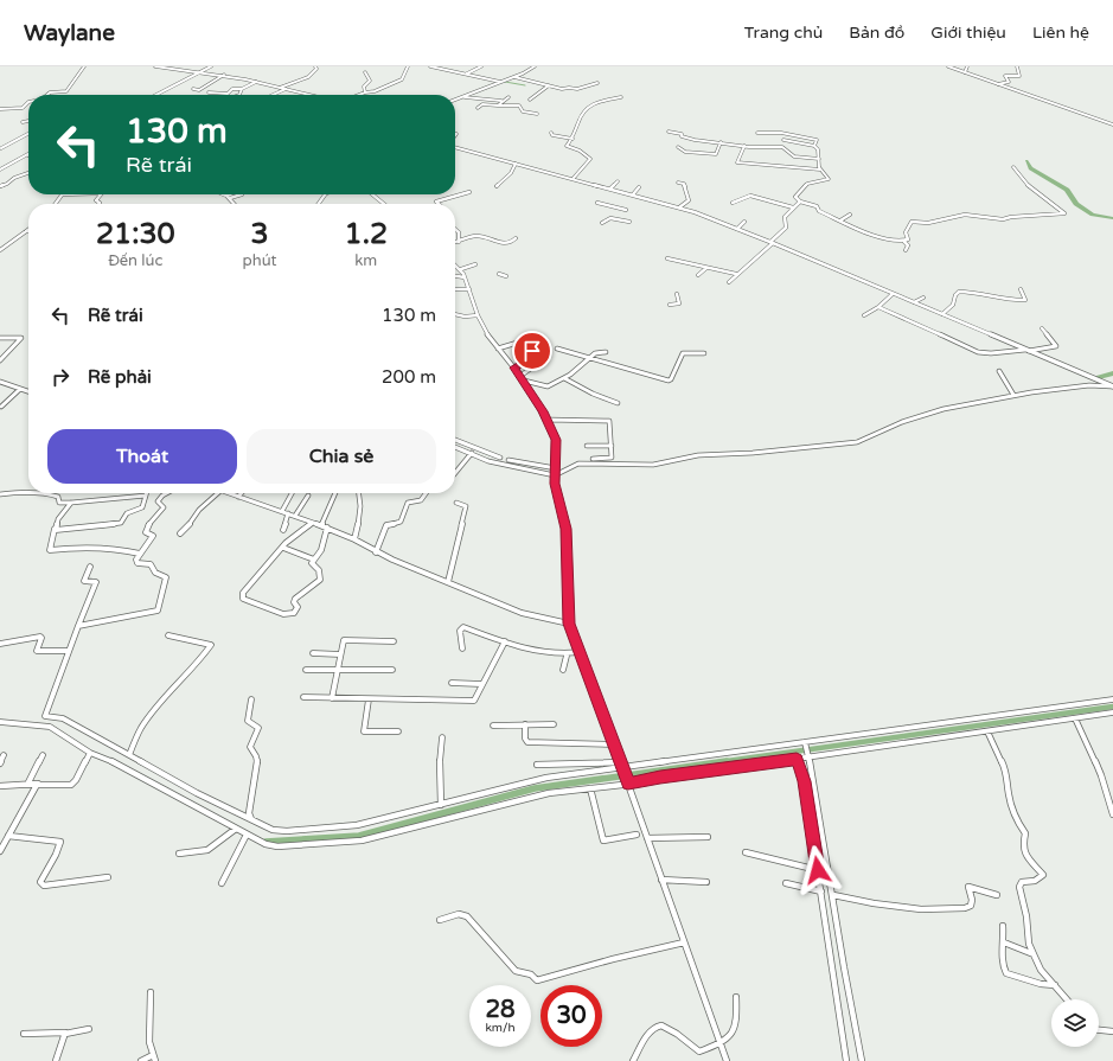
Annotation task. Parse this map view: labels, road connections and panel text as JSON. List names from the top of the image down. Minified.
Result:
{"page":{"header":"Waylane","nav":["Trang chủ","Bản đồ","Giới thiệu","Liên hệ"],"turn":["130 m","Rẽ trái"],"eta":["21:30","Đến lúc","3","phút","1.2","km"],"list":[{"name":"Rẽ trái","value":"130 m"},{"name":"Rẽ phải","value":"200 m"}],"buttons":["Thoát","Chia sẻ"],"speed":"28 km/h","limit":"30"}}
